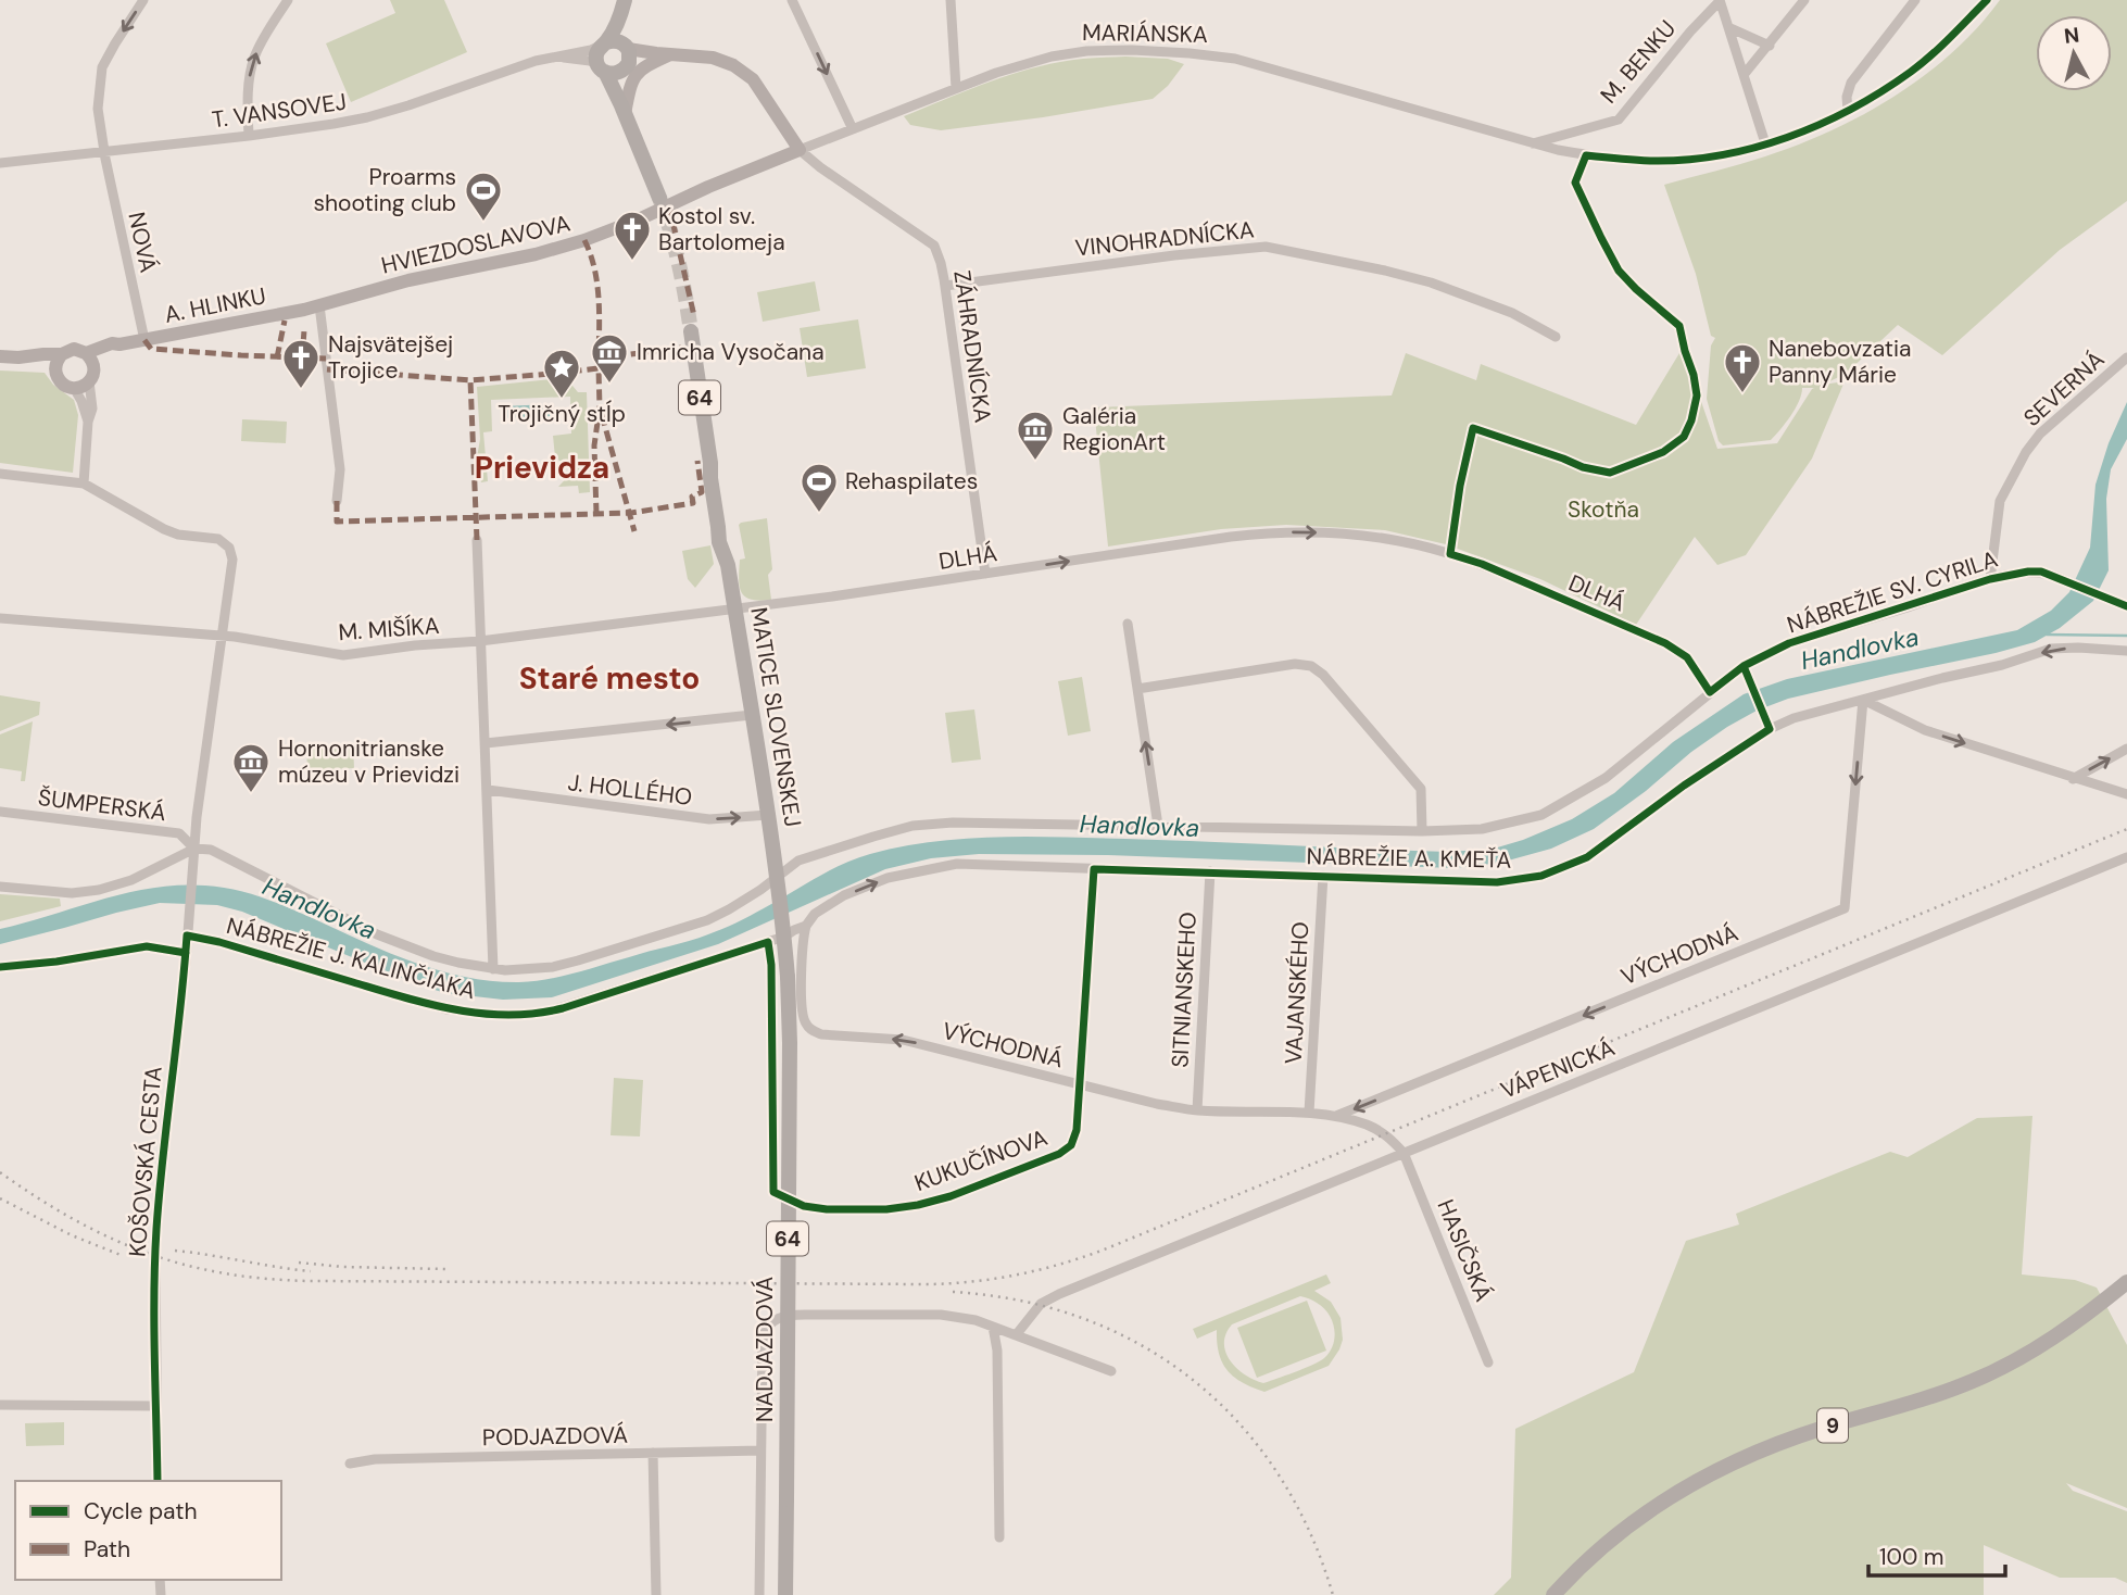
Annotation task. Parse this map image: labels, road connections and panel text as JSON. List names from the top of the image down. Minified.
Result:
{"streets":{"main road":["64","MATICE SLOVENSKEJ","NADJAZDOVÁ","9"],"street":["MARIÁNSKA","M. BENKU","T. VANSOVEJ","VINOHRADNÍCKA","NOVÁ","HVIEZDOSLAVOVA","A. HLINKU","ZÁHRADNÍCKA","SEVERNÁ","DLHÁ","NÁBREŽIE SV. CYRILA","M. MIŠÍKA","J. HOLLÉHO","ŠUMPERSKÁ","NÁBREŽIE A. KMEŤA","VÝCHODNÁ","NÁBREŽIE J. KALINČIAKA","SITNIANSKEHO","VAJANSKÉHO","VÁPENICKÁ","KUKUČÍNOVA","KOŠOVSKÁ CESTA","HASIČSKÁ","PODJAZDOVÁ"]},"crossings":[["MARIÁNSKA","M. BENKU"],["MARIÁNSKA","HVIEZDOSLAVOVA"],["MARIÁNSKA","ZÁHRADNÍCKA"],["T. VANSOVEJ","NOVÁ"],["VINOHRADNÍCKA","ZÁHRADNÍCKA"],["NOVÁ","A. HLINKU"],["HVIEZDOSLAVOVA","A. HLINKU"],["ZÁHRADNÍCKA","DLHÁ"],["SEVERNÁ","NÁBREŽIE SV. CYRILA"],["DLHÁ","NÁBREŽIE SV. CYRILA"],["DLHÁ","M. MIŠÍKA"],["DLHÁ","MATICE SLOVENSKEJ"],["NÁBREŽIE SV. CYRILA","MATICE SLOVENSKEJ"],["NÁBREŽIE SV. CYRILA","ŠUMPERSKÁ"],["NÁBREŽIE SV. CYRILA","NADJAZDOVÁ"],["M. MIŠÍKA","MATICE SLOVENSKEJ"],["M. MIŠÍKA","KOŠOVSKÁ CESTA"],["MATICE SLOVENSKEJ","J. HOLLÉHO"],["MATICE SLOVENSKEJ","NADJAZDOVÁ"],["ŠUMPERSKÁ","KOŠOVSKÁ CESTA"],["NÁBREŽIE A. KMEŤA","VÝCHODNÁ"],["NÁBREŽIE A. KMEŤA","NÁBREŽIE J. KALINČIAKA"],["NÁBREŽIE A. KMEŤA","SITNIANSKEHO"],["NÁBREŽIE A. KMEŤA","VAJANSKÉHO"],["NÁBREŽIE A. KMEŤA","NADJAZDOVÁ"],["VÝCHODNÁ","SITNIANSKEHO"],["VÝCHODNÁ","VAJANSKÉHO"],["VÝCHODNÁ","VÁPENICKÁ"],["VÝCHODNÁ","KUKUČÍNOVA"],["VÝCHODNÁ","HASIČSKÁ"],["VÝCHODNÁ","NADJAZDOVÁ"],["NÁBREŽIE J. KALINČIAKA","KUKUČÍNOVA"],["NÁBREŽIE J. KALINČIAKA","KOŠOVSKÁ CESTA"],["NÁBREŽIE J. KALINČIAKA","NADJAZDOVÁ"],["VÁPENICKÁ","HASIČSKÁ"]],"one_way":["NOVÁ","DLHÁ"],"districts":["Prievidza","Staré mesto"],"water":["Handlovka"],"parks":["Skotňa"],"places":{"sports":["Proarms shooting club","Rehaspilates"],"church":["Kostol sv. Bartolomeja","Najsvätejšej Trojice","Nanebovzatia Panny Márie"],"museum":["Imricha Vysočana","Galéria RegionArt","Hornonitrianske múzeu v Prievidzi"],"place":["Trojičný stĺp"]},"legend":["Cycle path","Path"],"scale_bar":"100 m","north":"top"}
